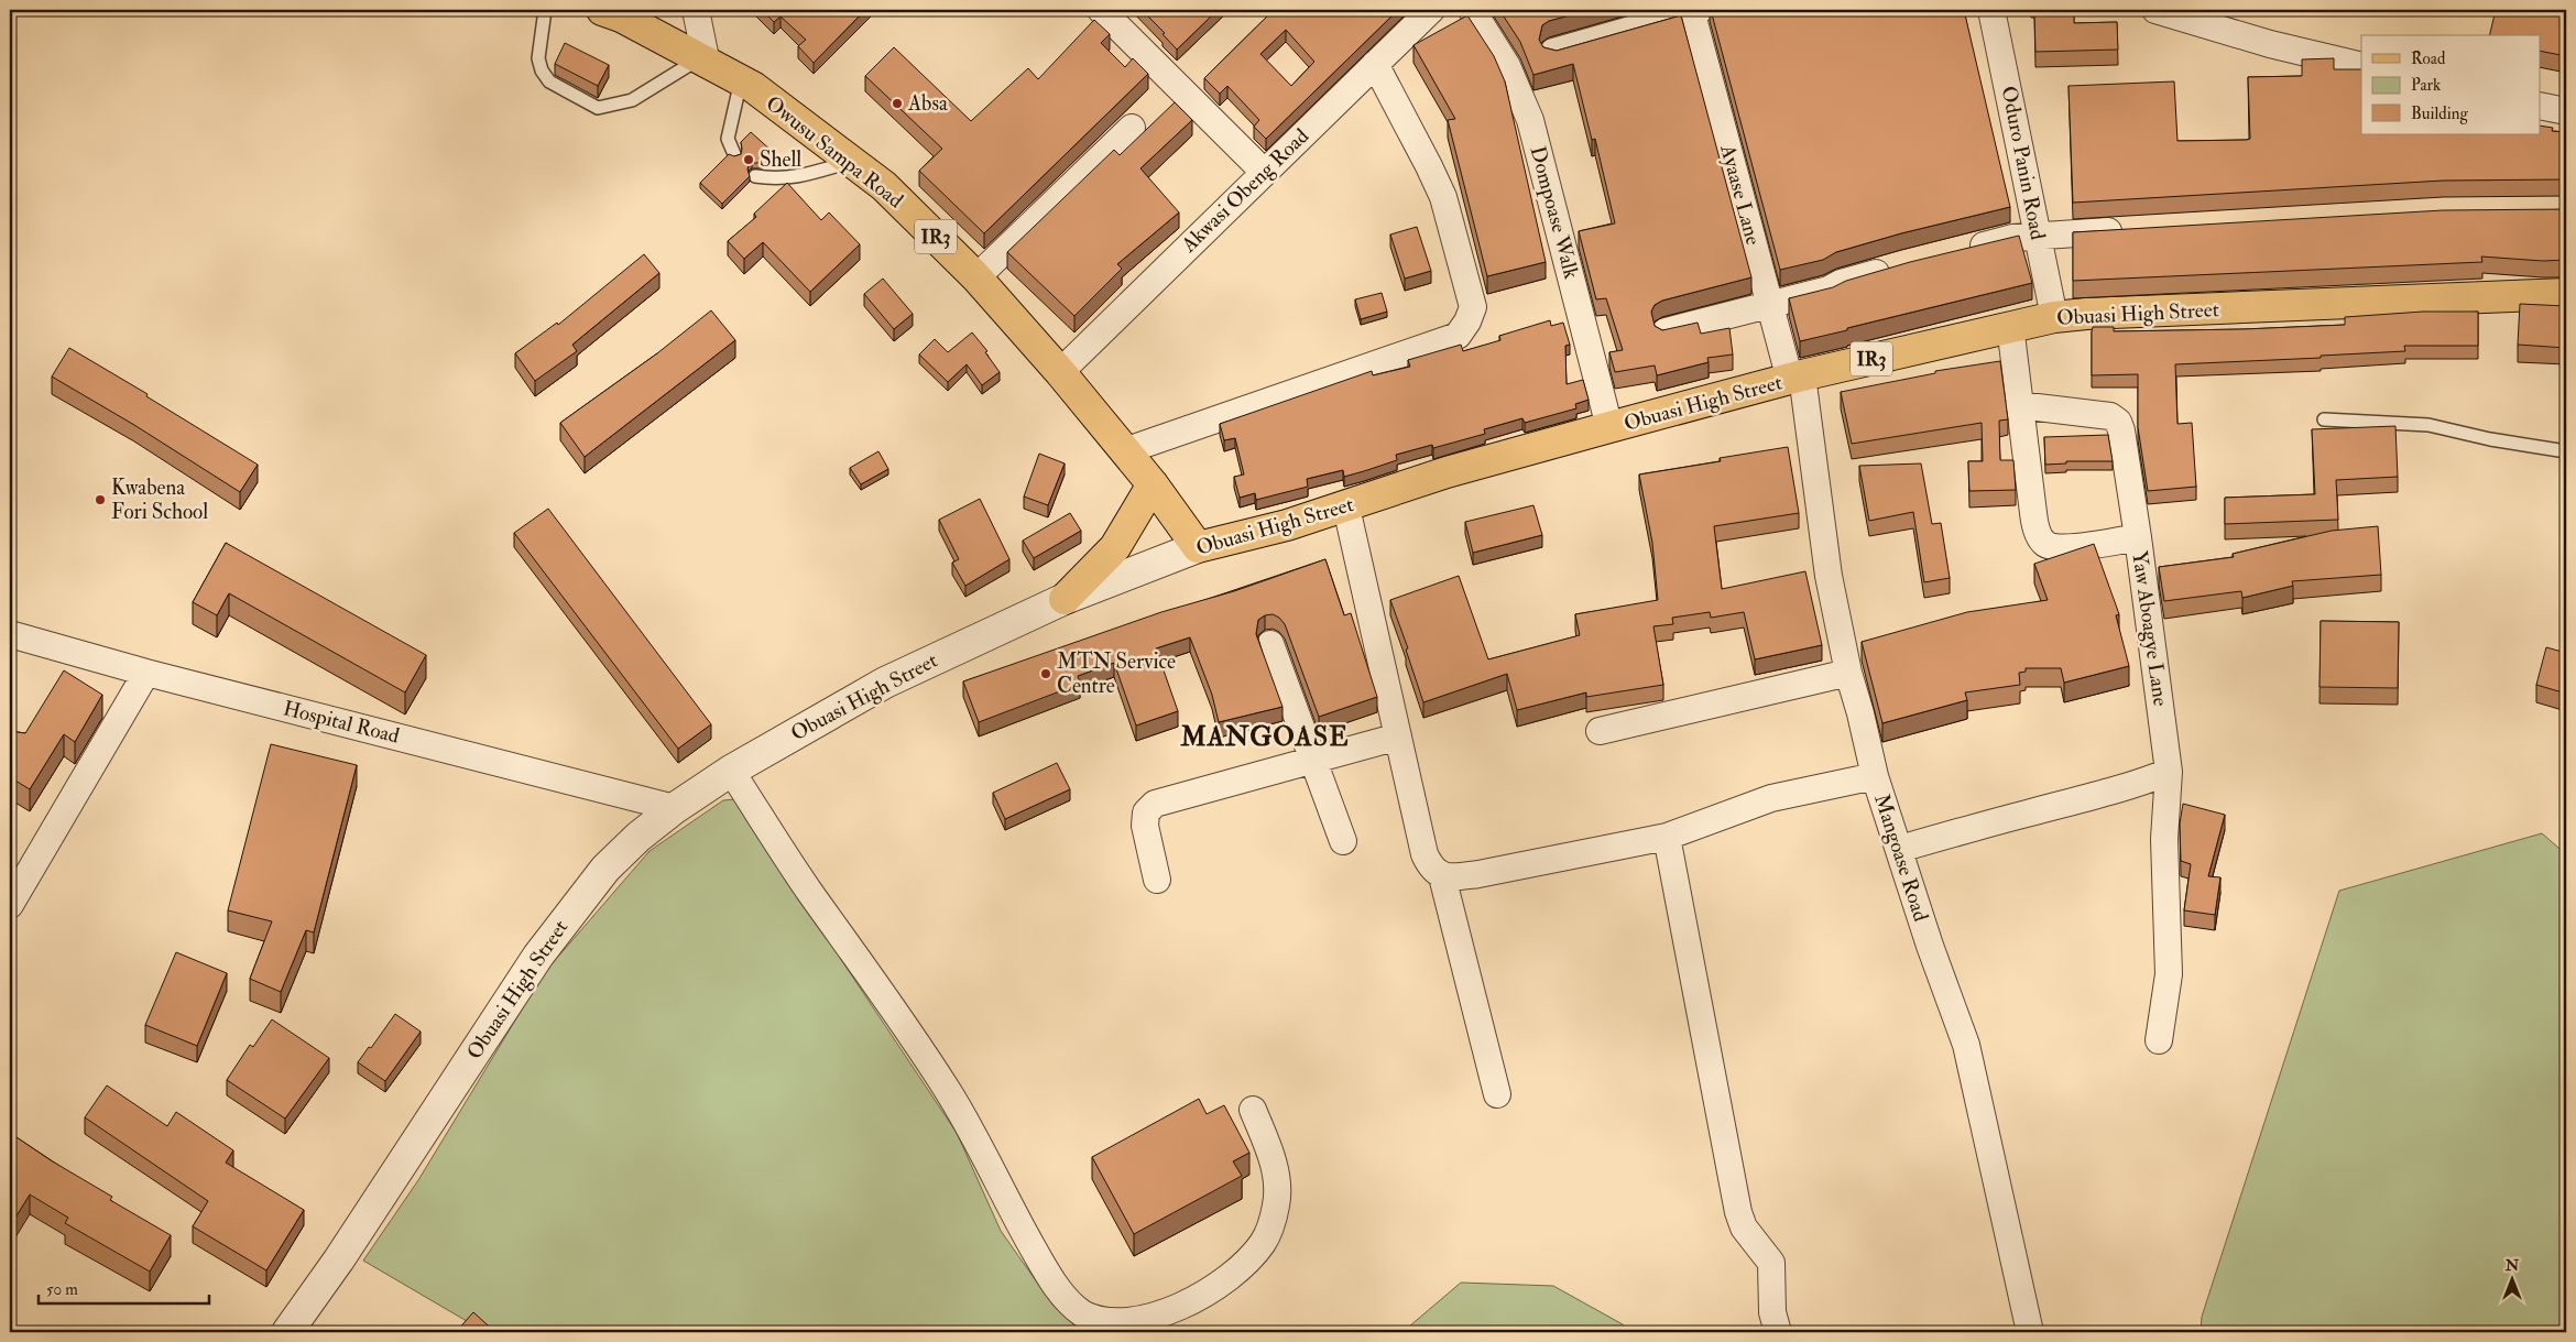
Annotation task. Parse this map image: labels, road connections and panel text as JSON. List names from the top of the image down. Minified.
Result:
{"streets":{"main road":["Owusu Sampa Road","IR3","Obuasi High Street"],"street":["Oduro Panin Road","Akwasi Obeng Road","Ayaase Lane","Dompoase Walk","Yaw Aboagye Lane","Hospital Road","Mangoase Road"]},"crossings":[["Owusu Sampa Road","Akwasi Obeng Road"],["Owusu Sampa Road","Obuasi High Street"],["Oduro Panin Road","Obuasi High Street"],["Ayaase Lane","Obuasi High Street"],["Ayaase Lane","Mangoase Road"],["Dompoase Walk","Obuasi High Street"],["Obuasi High Street","Yaw Aboagye Lane"],["Obuasi High Street","Hospital Road"],["Obuasi High Street","Mangoase Road"]],"districts":["MANGOASE"],"places":["Absa","Shell","Kwabena Fori School","MTN Service Centre"],"legend":["Road","Park","Building"],"scale_bar":"50 m","north":"top"}
